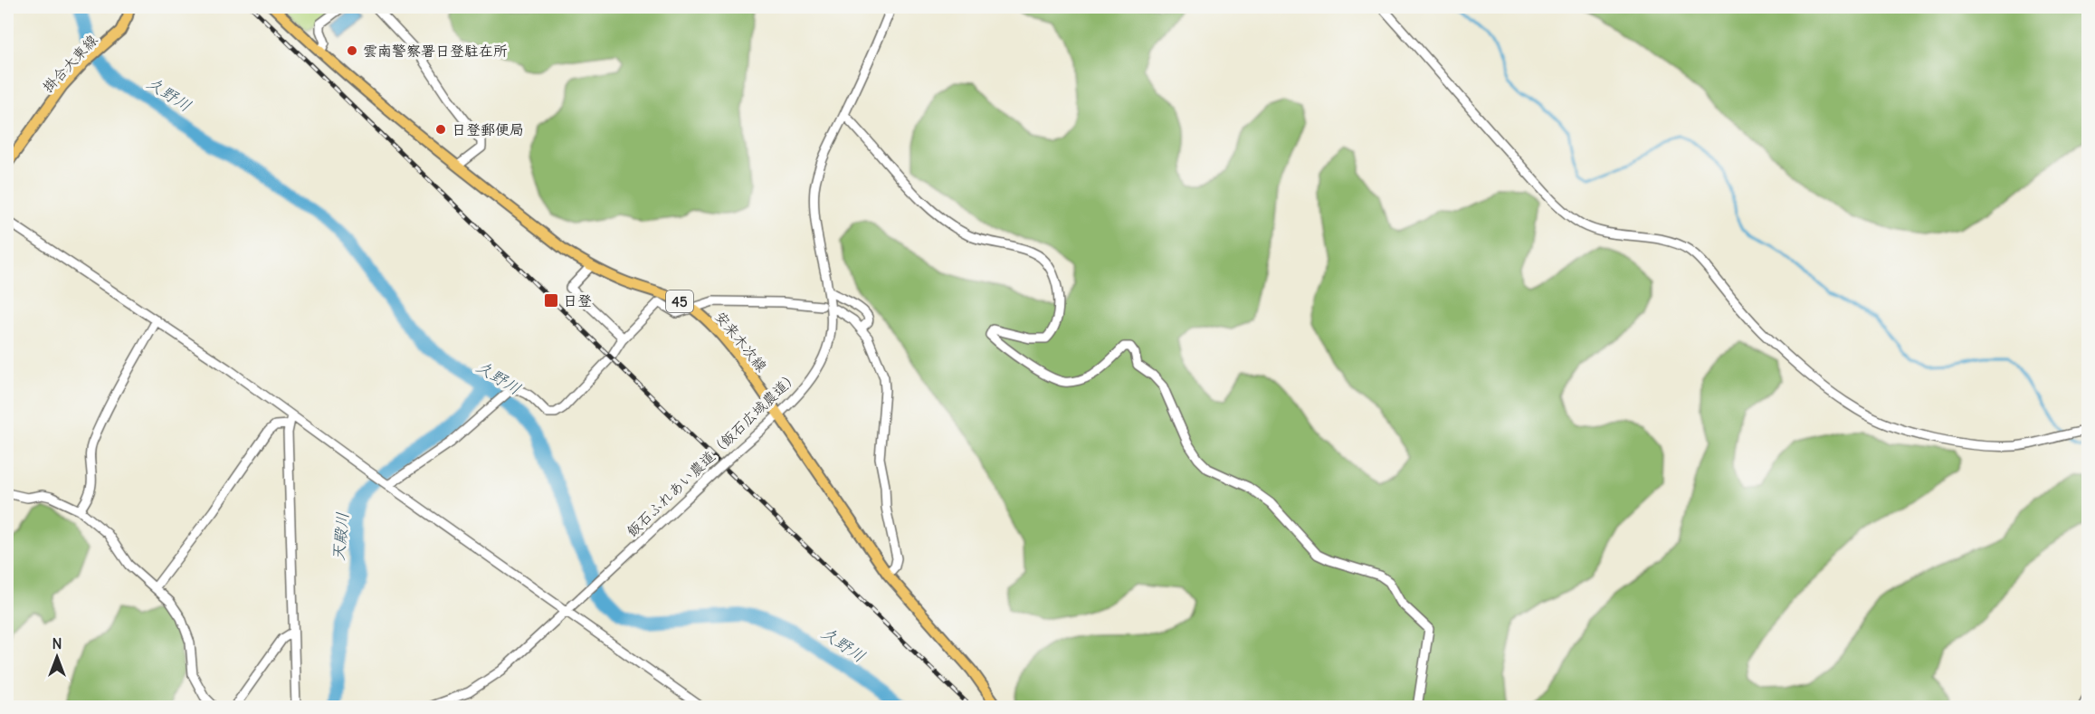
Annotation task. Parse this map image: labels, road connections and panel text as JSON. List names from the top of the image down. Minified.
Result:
{"streets":{"main road":["掛合大東線","45","安来木次線"],"street":["飯石ふれあい農道（飯石広域農道）"]},"crossings":[["安来木次線","飯石ふれあい農道（飯石広域農道）"]],"water":["久野川","天殿川"],"places":{"other":["雲南警察署日登駐在所","日登郵便局"],"transit":["日登"]},"north":"top"}
